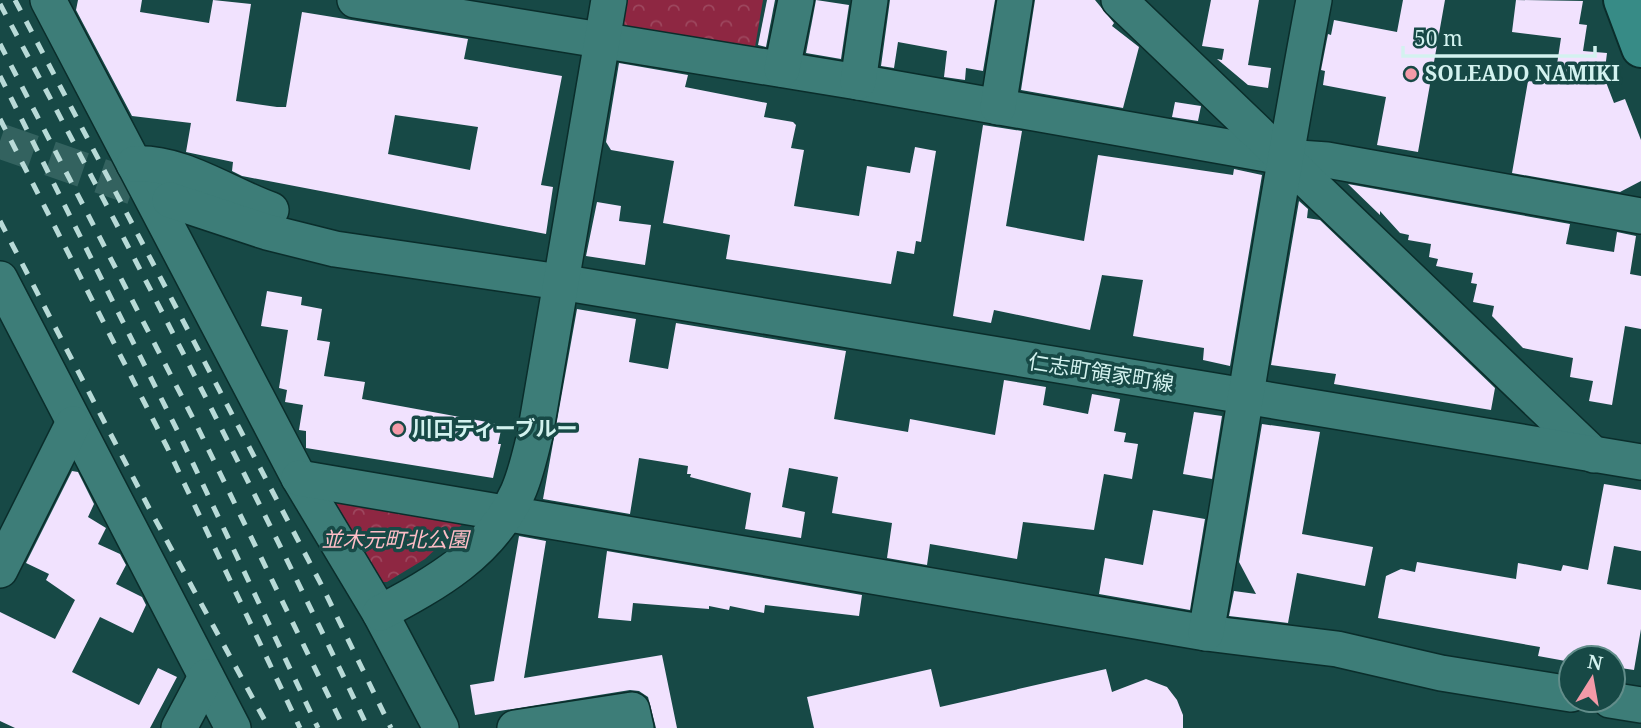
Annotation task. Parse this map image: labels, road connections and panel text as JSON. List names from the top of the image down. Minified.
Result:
{"streets":{"street":["仁志町領家町線"]},"parks":["並木元町北公園"],"places":["SOLEADO NAMIKI","川口ティーブルー"],"scale_bar":"50 m","north":"top"}
